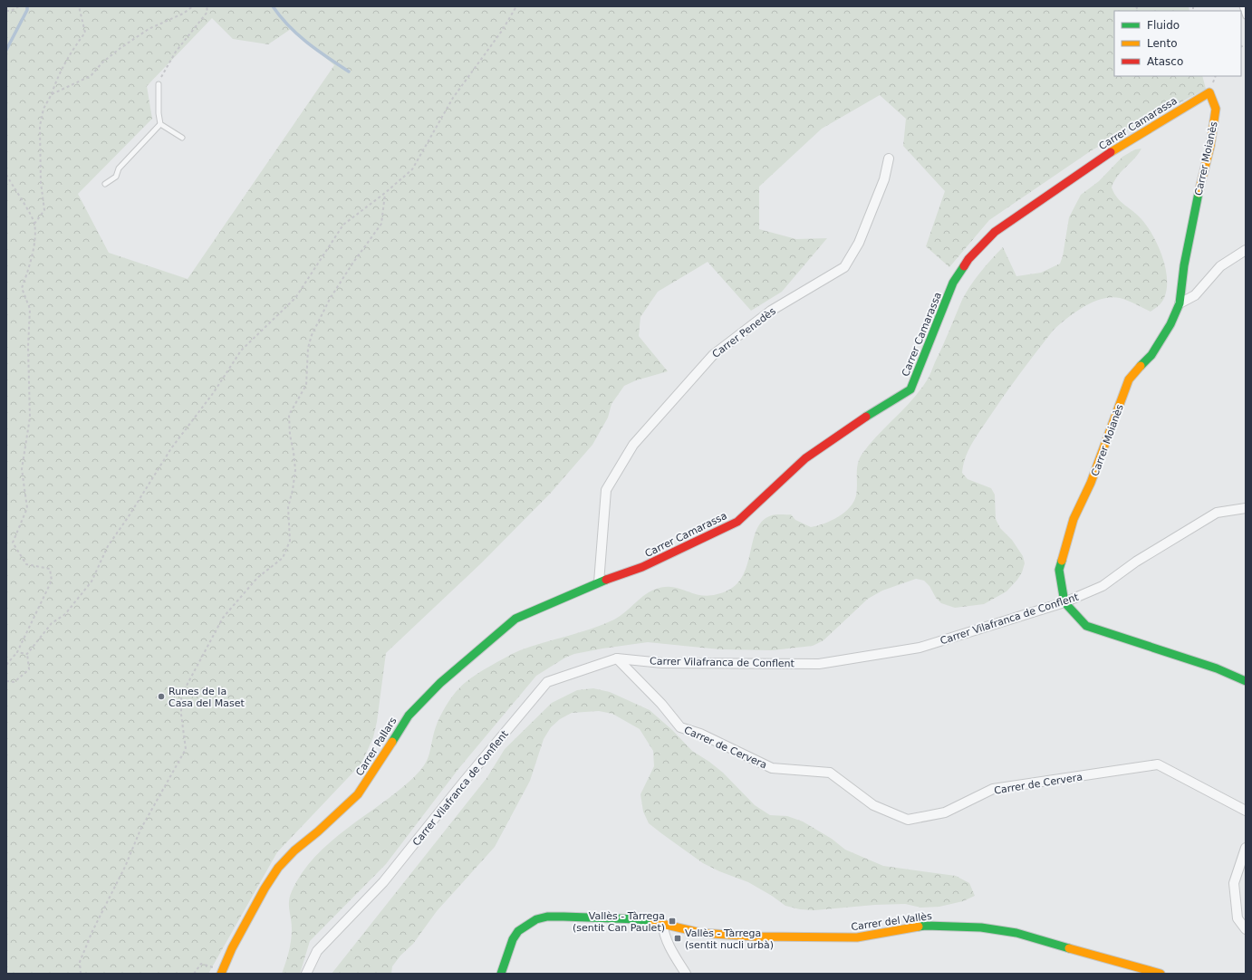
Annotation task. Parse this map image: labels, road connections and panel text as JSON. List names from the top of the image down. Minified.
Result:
{"streets":{"street":["Carrer Camarassa","Carrer Moianès","Carrer Penedès","Carrer Vilafranca de Conflent","Carrer Pallars","Carrer de Cervera","Carrer del Vallès"]},"crossings":[["Carrer Camarassa","Carrer Moianès"],["Carrer Camarassa","Carrer Penedès"],["Carrer Camarassa","Carrer Pallars"],["Carrer Moianès","Carrer Vilafranca de Conflent"],["Carrer Penedès","Carrer Pallars"],["Carrer Vilafranca de Conflent","Carrer de Cervera"]],"places":{"other":["Runes de la Casa del Maset"],"transit":["Vallès - Tàrrega (sentit Can Paulet)","Vallès - Tàrrega (sentit nucli urbà)"]},"legend":["Fluido","Lento","Atasco"]}
